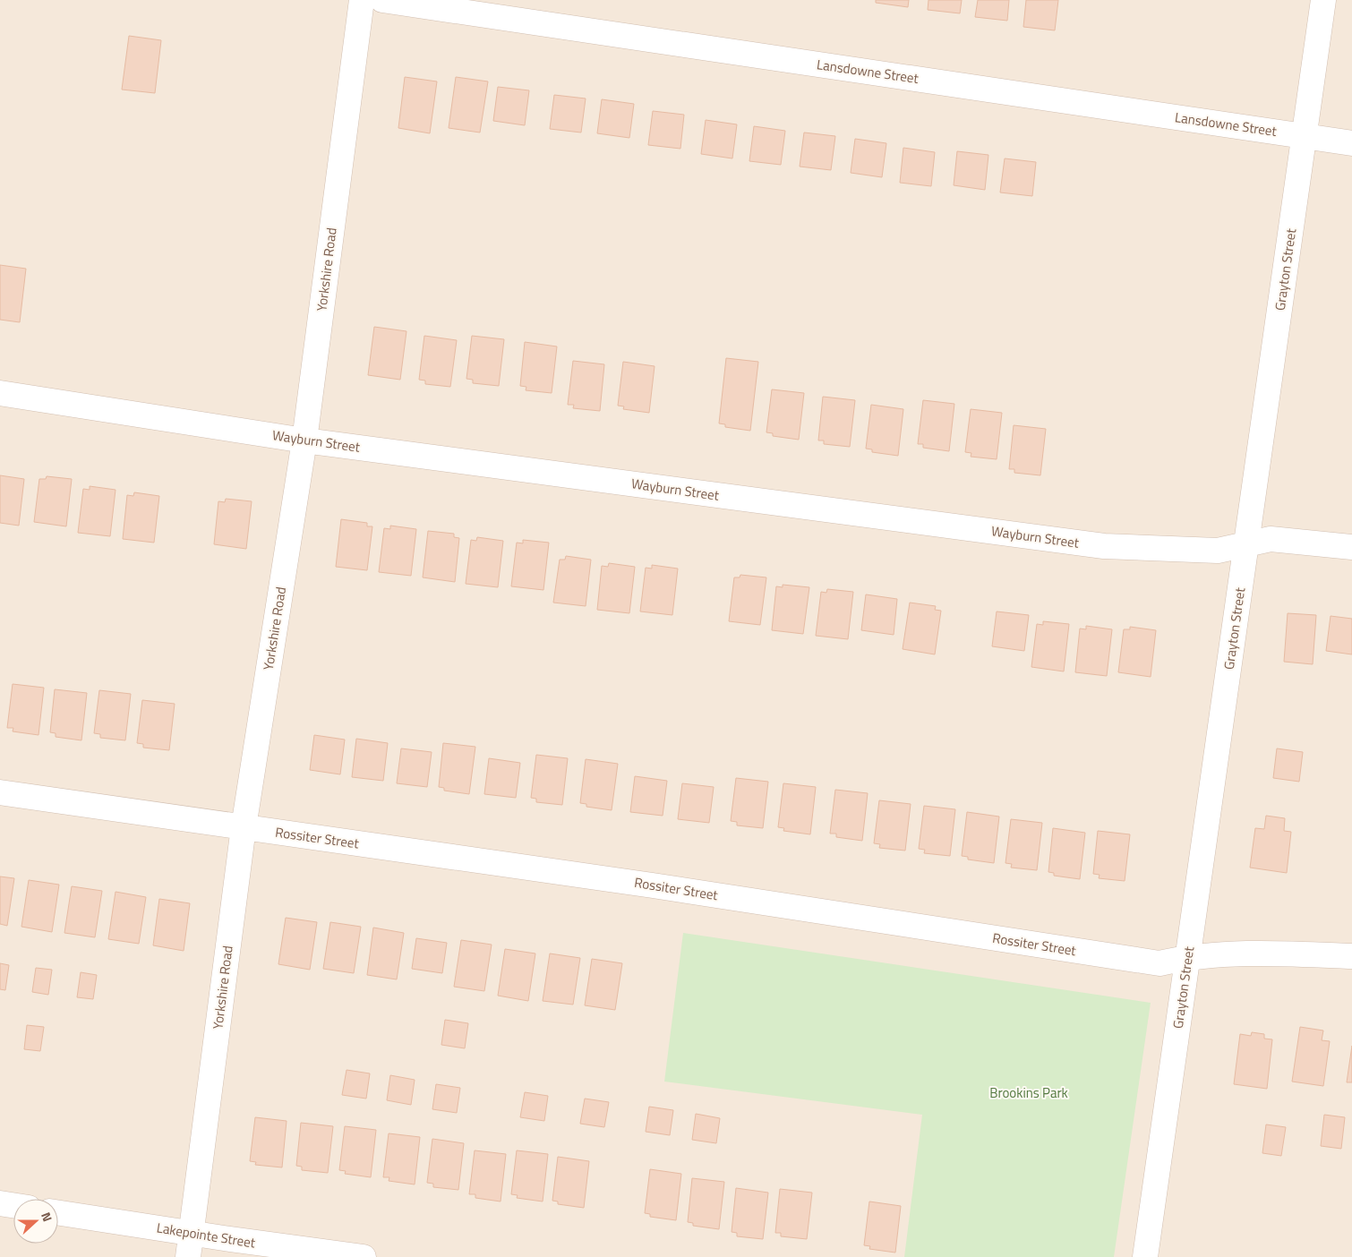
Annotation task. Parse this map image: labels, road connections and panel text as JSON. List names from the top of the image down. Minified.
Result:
{"streets":{"street":["Lansdowne Street","Yorkshire Road","Grayton Street","Wayburn Street","Rossiter Street","Lakepointe Street"]},"crossings":[["Lansdowne Street","Grayton Street"],["Yorkshire Road","Wayburn Street"],["Yorkshire Road","Rossiter Street"],["Yorkshire Road","Lakepointe Street"],["Grayton Street","Wayburn Street"],["Grayton Street","Rossiter Street"]],"parks":["Brookins Park"],"north":"right"}
